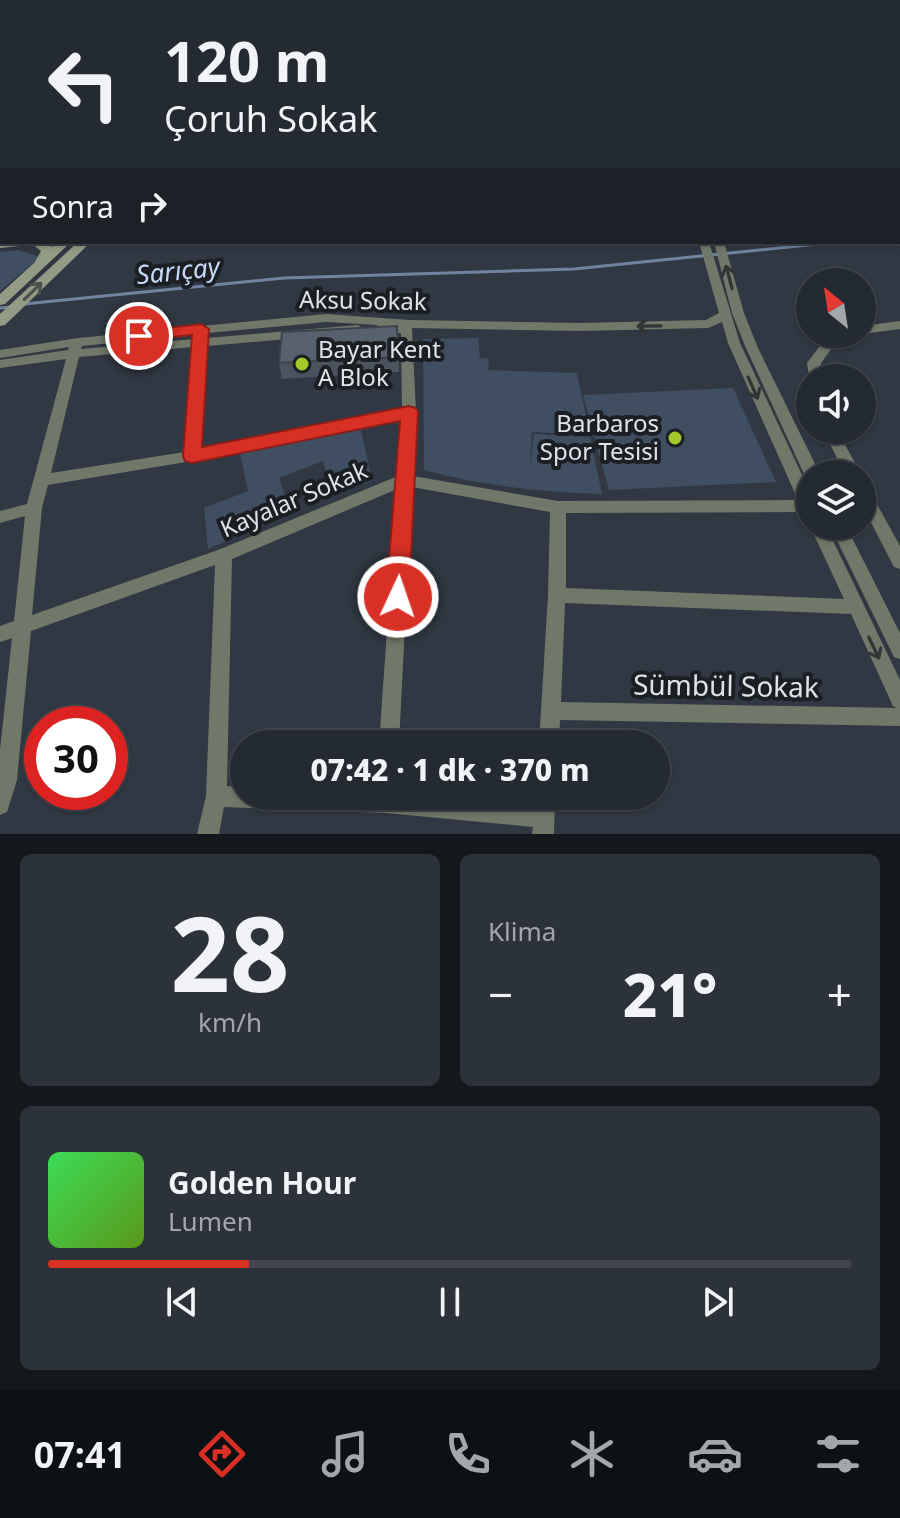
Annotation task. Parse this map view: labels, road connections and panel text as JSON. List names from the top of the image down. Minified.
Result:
{"streets":{"street":["Aksu Sokak","Kayalar Sokak","Sümbül Sokak"]},"water":["Sarıçay"],"places":["Bayar Kent A Blok","Barbaros Spor Tesisi"],"north":"top left","page":{"turn":["120 m","Çoruh Sokak"],"then":"Sonra","limit":"30","trip":"07:42 · 1 dk · 370 m","tile":[["28","km/h"],"Klima"],"heat":["−","21°","+"],"song":["Golden Hour","Lumen"],"tabs":"07:41"}}
